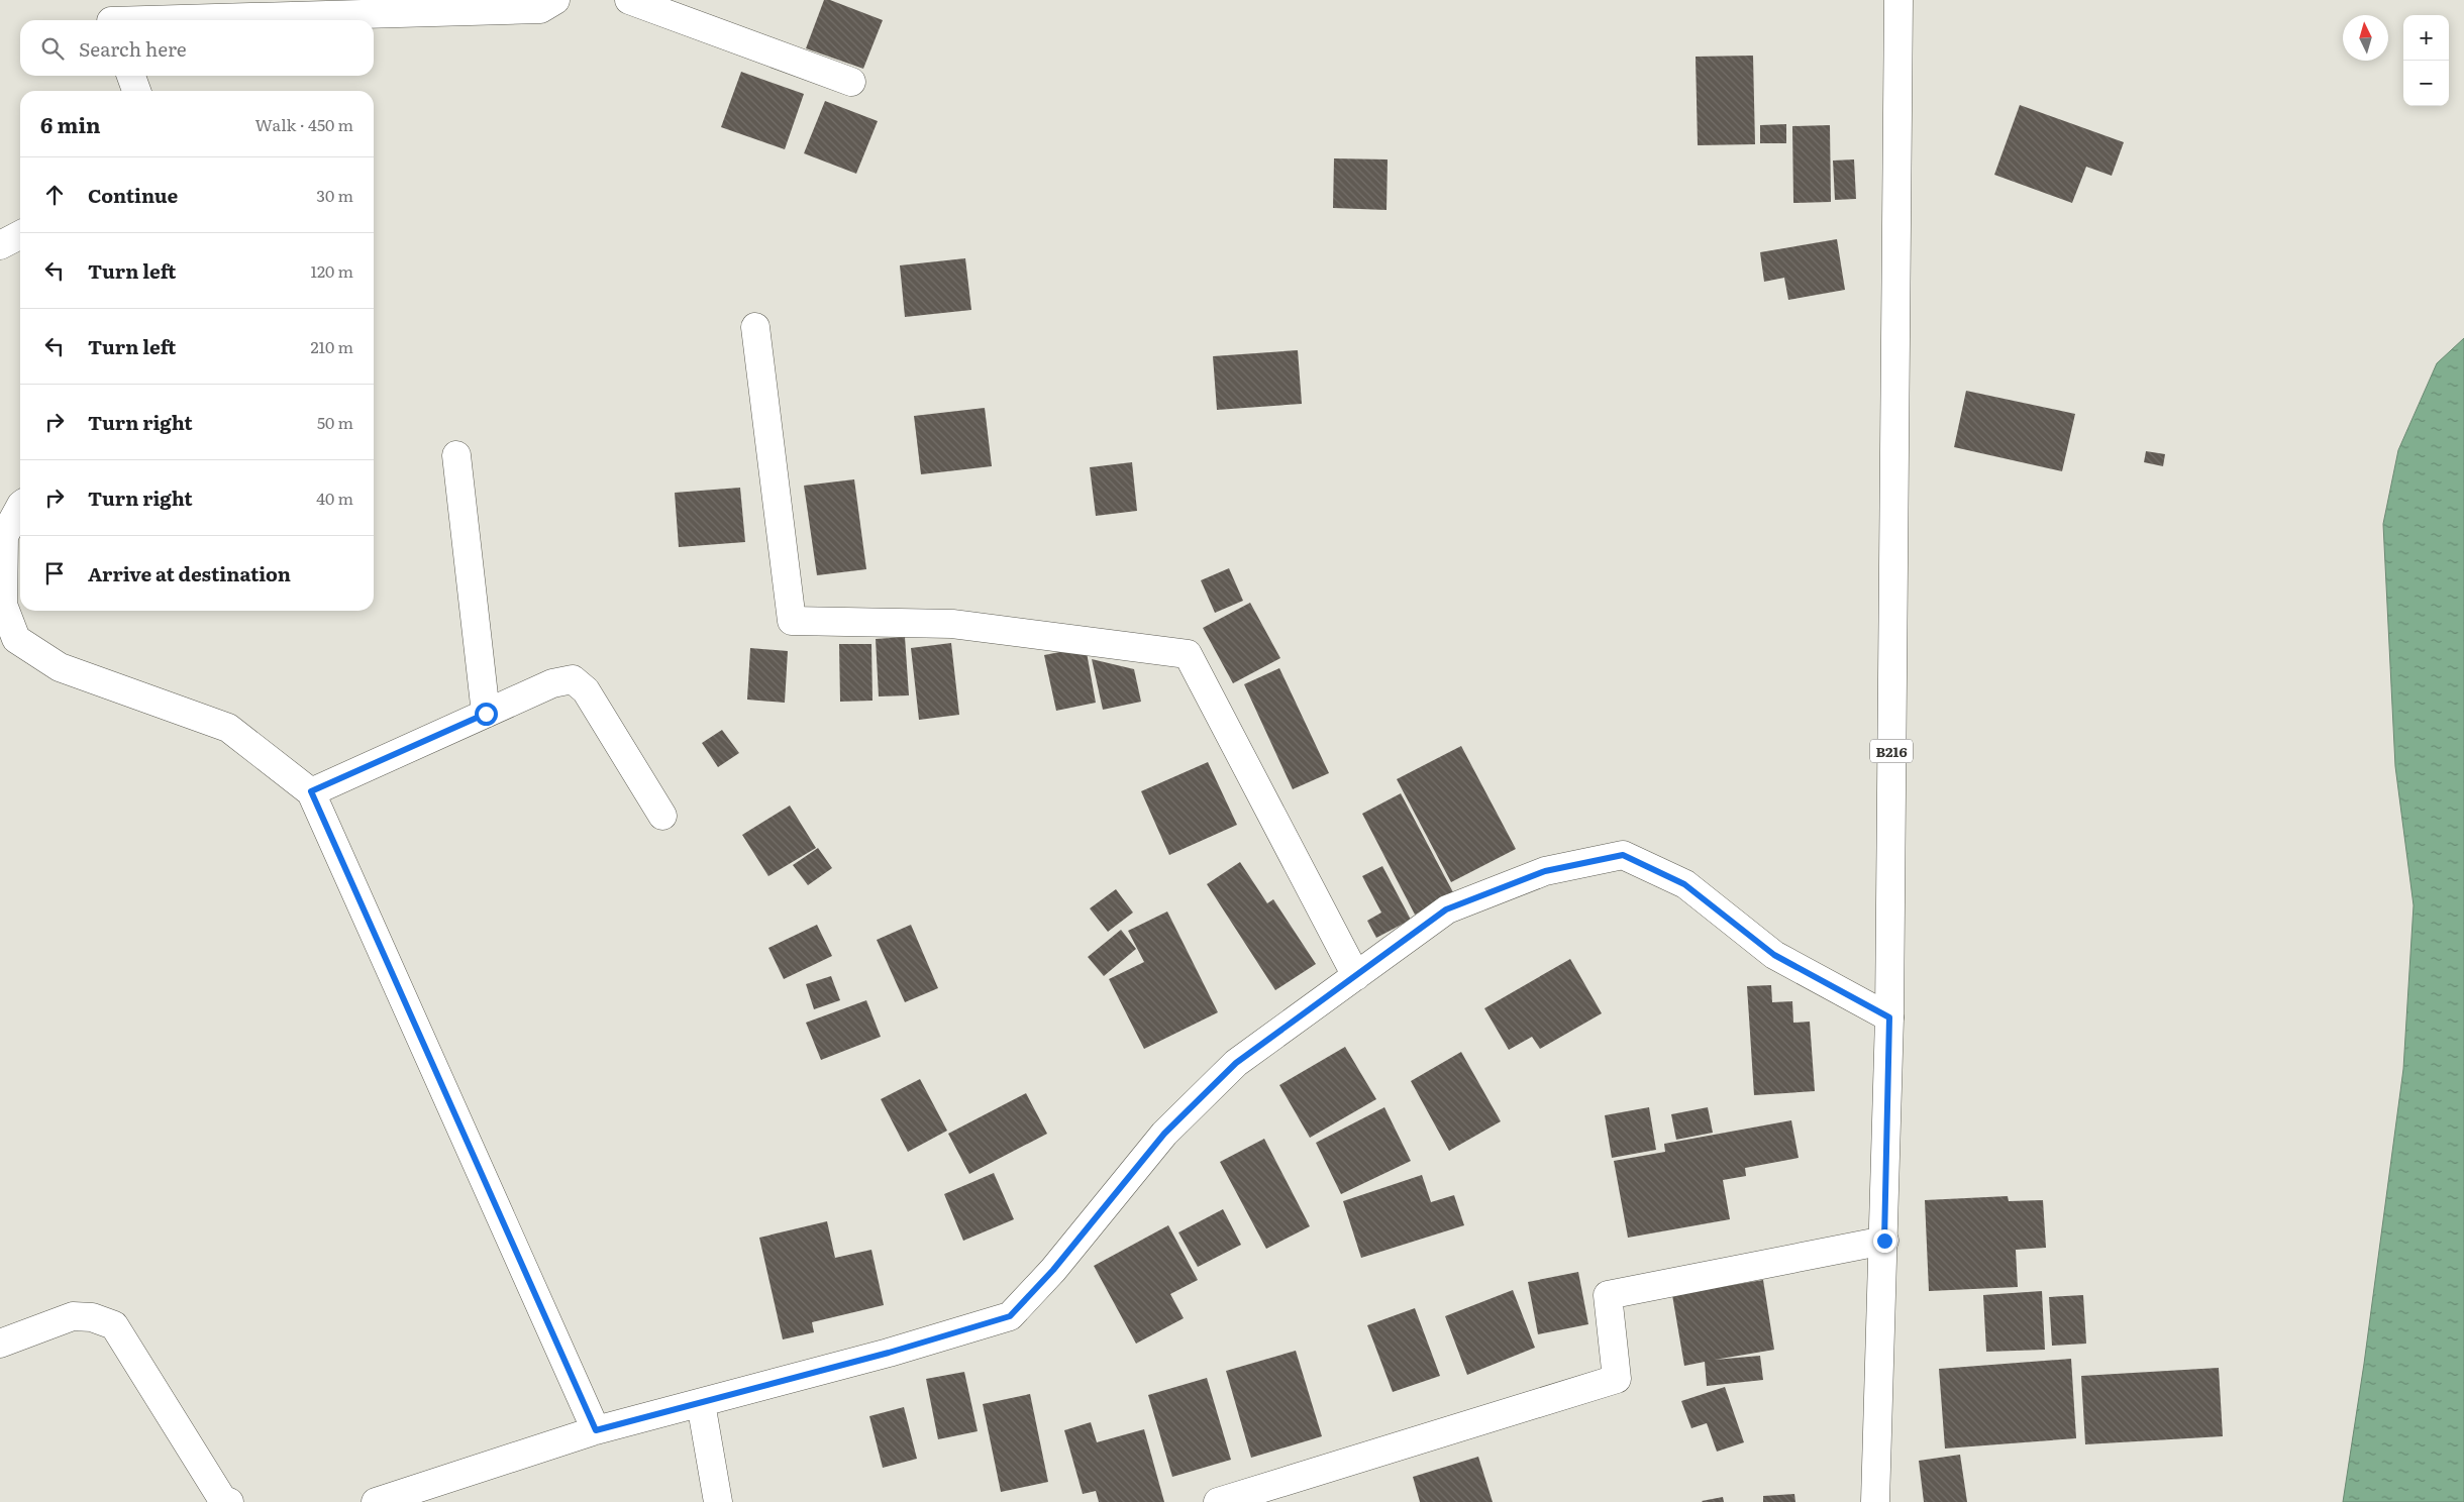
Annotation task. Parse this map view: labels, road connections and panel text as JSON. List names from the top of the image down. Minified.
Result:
{"streets":{"street":["B216"]},"north":"top","page":{"map_buttons":["+","−"],"search":"Search here","heading":["6 min","Walk · 450 m"],"list":[["Continue","30 m"],["Turn left","120 m"],["Turn left","210 m"],["Turn right","50 m"],["Turn right","40 m"],"Arrive at destination"]}}
